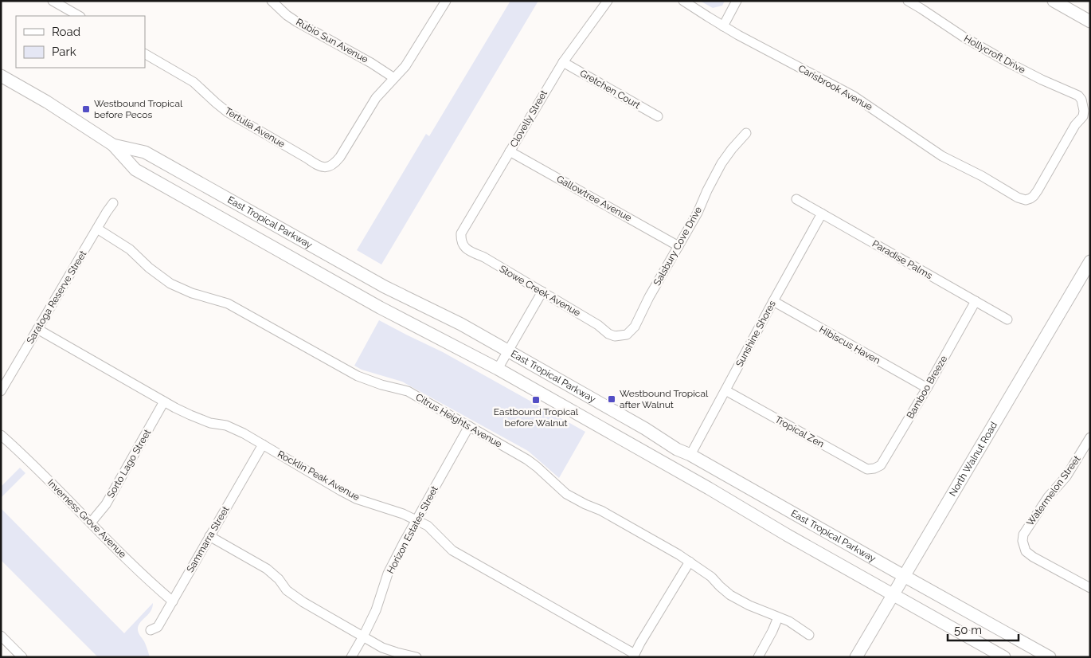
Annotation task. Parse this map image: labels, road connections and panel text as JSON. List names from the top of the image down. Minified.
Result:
{"streets":{"main road":["East Tropical Parkway","North Walnut Road"],"street":["Rubio Sun Avenue","Hollycroft Drive","Carisbrook Avenue","Gretchen Court","Clovelly Street","Tertulia Avenue","Gallowtree Avenue","Salsbury Cove Drive","Paradise Palms","Stowe Creek Avenue","Saratoga Reserve Street","Sunshine Shores","Hibiscus Haven","Bamboo Breeze","Citrus Heights Avenue","Tropical Zen","Sorto Lago Street","Rocklin Peak Avenue","Watermelon Street","Inverness Grove Avenue","Horizon Estates Street","Sammarra Street"]},"crossings":[["Rubio Sun Avenue","Tertulia Avenue"],["Hollycroft Drive","Carisbrook Avenue"],["Gretchen Court","Clovelly Street"],["Clovelly Street","Gallowtree Avenue"],["Clovelly Street","Stowe Creek Avenue"],["Gallowtree Avenue","Salsbury Cove Drive"],["East Tropical Parkway","Sunshine Shores"],["East Tropical Parkway","North Walnut Road"],["Salsbury Cove Drive","Stowe Creek Avenue"],["Paradise Palms","Sunshine Shores"],["Paradise Palms","Bamboo Breeze"],["Saratoga Reserve Street","Citrus Heights Avenue"],["Saratoga Reserve Street","Rocklin Peak Avenue"],["Sunshine Shores","Hibiscus Haven"],["Sunshine Shores","Tropical Zen"],["Hibiscus Haven","Bamboo Breeze"],["Bamboo Breeze","Tropical Zen"],["Citrus Heights Avenue","Horizon Estates Street"],["Sorto Lago Street","Rocklin Peak Avenue"],["Sorto Lago Street","Inverness Grove Avenue"],["Rocklin Peak Avenue","Horizon Estates Street"],["Rocklin Peak Avenue","Sammarra Street"],["Inverness Grove Avenue","Sammarra Street"]],"places":{"transit":["Westbound Tropical before Pecos","Westbound Tropical after Walnut","Eastbound Tropical before Walnut"]},"legend":["Road","Park"],"scale_bar":"50 m"}
